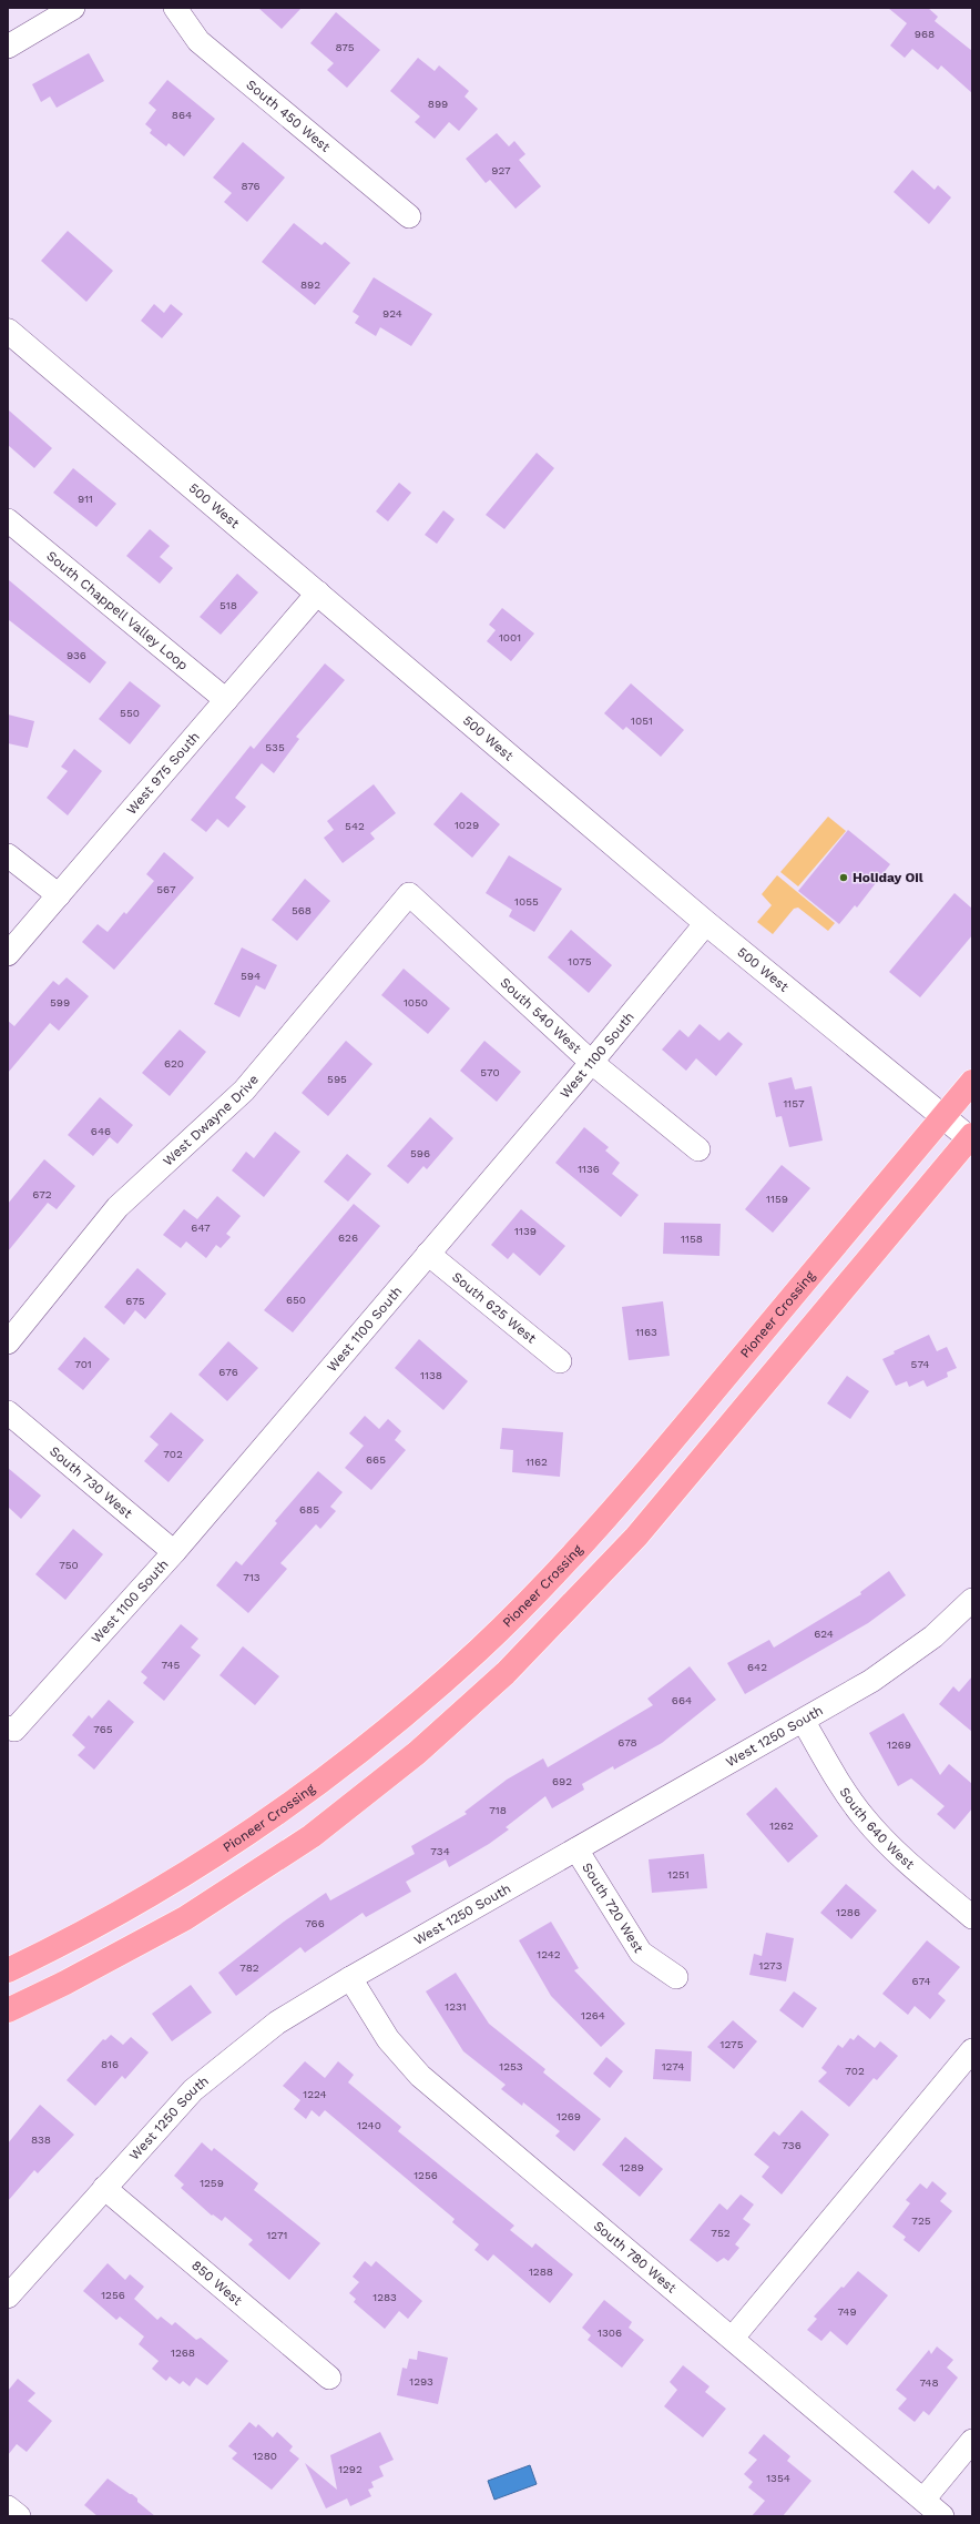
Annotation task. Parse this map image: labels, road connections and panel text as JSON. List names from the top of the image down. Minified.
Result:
{"streets":{"highway":["Pioneer Crossing"],"street":["South 450 West","500 West","South Chappell Valley Loop","West 975 South","South 540 West","West 1100 South","West Dwayne Drive","South 625 West","South 730 West","West 1250 South","South 640 West","South 720 West","South 780 West","850 West"]},"crossings":[["500 West","West 975 South"],["500 West","West 1100 South"],["500 West","Pioneer Crossing"],["South Chappell Valley Loop","West 975 South"],["South 540 West","West 1100 South"],["South 540 West","West Dwayne Drive"],["West 1100 South","South 625 West"],["West 1100 South","South 730 West"],["West 1250 South","South 640 West"],["West 1250 South","South 720 West"],["West 1250 South","South 780 West"],["West 1250 South","850 West"]],"places":["Holiday Oil"],"house_numbers":["968","875","899","864","927","876","892","924","911","518","1001","936","550","1051","535","1029","542","567","1055","568","1075","594","599","1050","620","570","595","1157","646","596","1136","672","1159","647","1139","626","1158","650","675","1163","701","574","676","1138","702","665","1162","685","750","713","624","745","642","664","765","678","1269","692","718","1262","734","1251","1286","766","1242","1273","782","674","1231","1264","1275","816","1253","1274","702","1224","1269","1240","838","736","1289","1256","1259","725","752","1271","1288","1256","1283","749","1306","1268","1293","748","1280","1292","1354"]}
